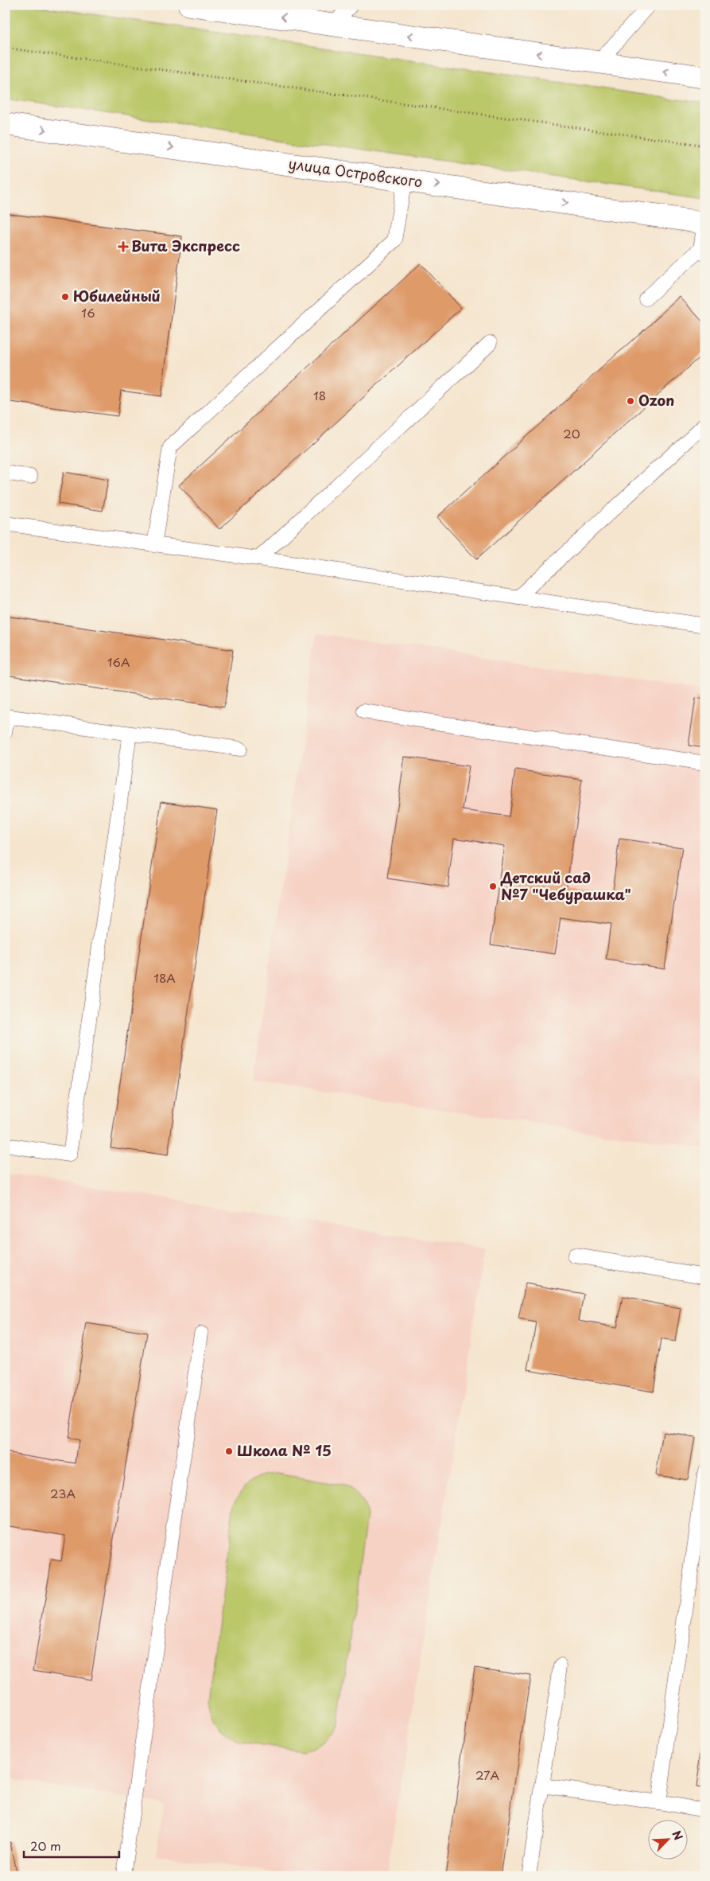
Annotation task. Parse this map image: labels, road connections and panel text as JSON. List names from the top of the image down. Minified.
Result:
{"streets":{"main road":["улица Островского"]},"places":{"health":["Вита Экспресс"],"other":["Юбилейный","Ozon","Детский сад №7 \"Чебурашка\"","Школа № 15"]},"house_numbers":["16","18","20","16А","18А","23А","27А"],"scale_bar":"20 m","north":"top right"}
